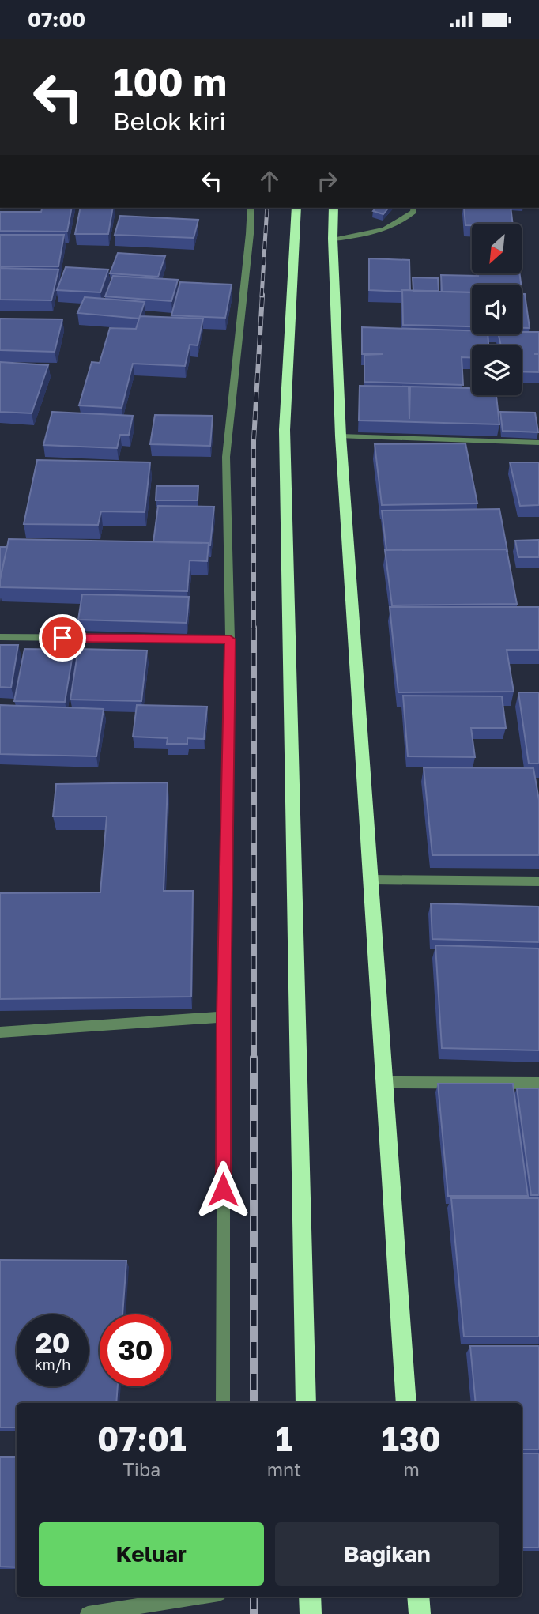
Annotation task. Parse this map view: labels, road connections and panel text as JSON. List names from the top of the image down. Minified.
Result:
{"north":"bottom left","page":{"status":"07:00","turn":["100 m","Belok kiri"],"speed":"20 km/h","limit":"30","eta":["07:01","Tiba","1","mnt","130","m"],"buttons":["Keluar","Bagikan"]}}
